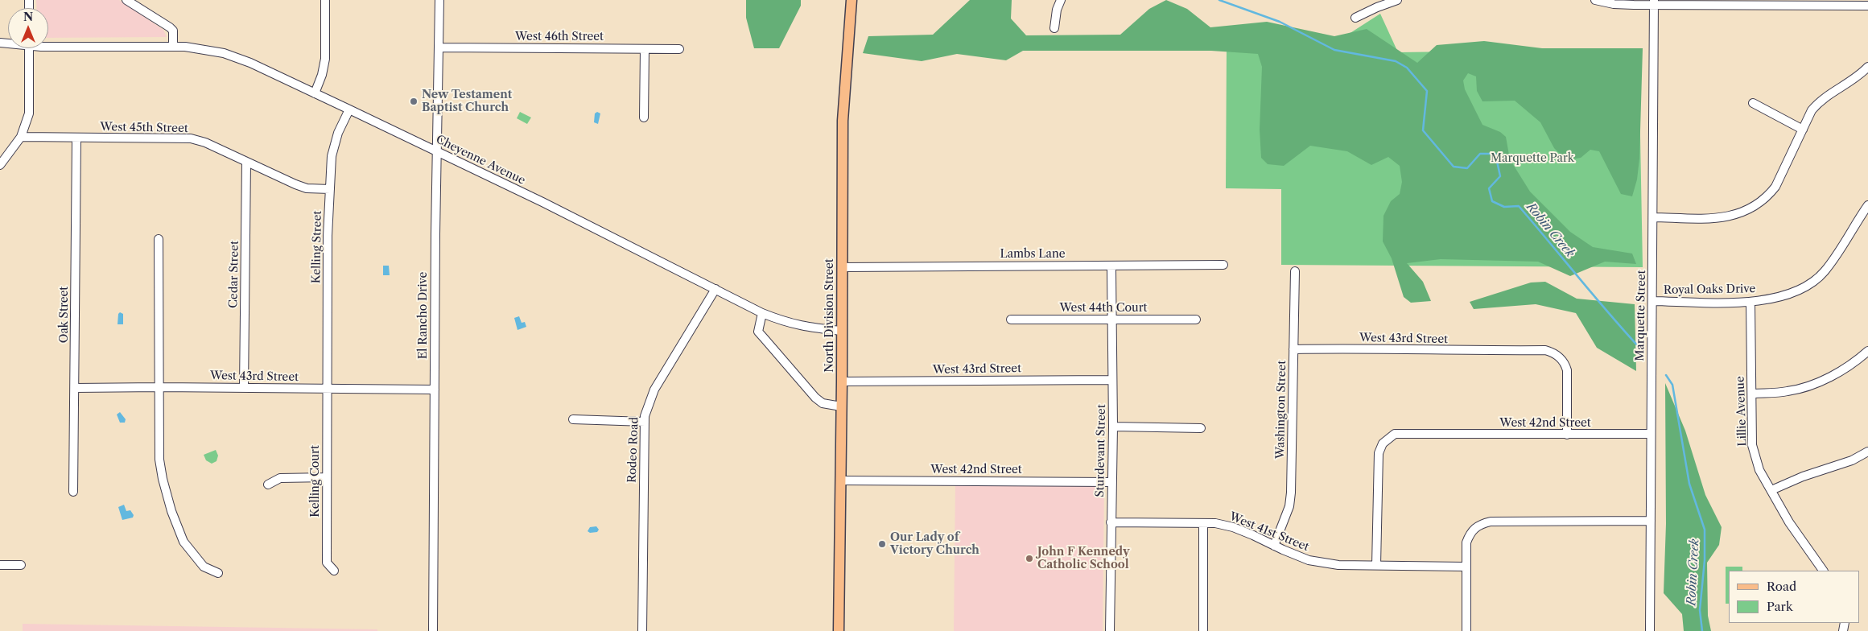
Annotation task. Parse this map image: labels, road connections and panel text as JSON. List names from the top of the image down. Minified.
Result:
{"streets":{"main road":["North Division Street"],"street":["West 46th Street","West 45th Street","Cheyenne Avenue","Kelling Street","Lambs Lane","Cedar Street","Royal Oaks Drive","West 44th Court","Oak Street","El Rancho Drive","Marquette Street","West 43rd Street","Washington Street","Lillie Avenue","West 42nd Street","Rodeo Road","Sturdevant Street","Kelling Court","West 41st Street"]},"crossings":[["West 46th Street","El Rancho Drive"],["West 45th Street","Kelling Street"],["West 45th Street","Cedar Street"],["West 45th Street","Oak Street"],["Cheyenne Avenue","Kelling Street"],["Cheyenne Avenue","El Rancho Drive"],["Cheyenne Avenue","North Division Street"],["Cheyenne Avenue","Rodeo Road"],["Kelling Street","West 43rd Street"],["Kelling Street","Kelling Court"],["Lambs Lane","North Division Street"],["Cedar Street","West 43rd Street"],["Royal Oaks Drive","Marquette Street"],["Royal Oaks Drive","Lillie Avenue"],["West 44th Court","Sturdevant Street"],["Oak Street","West 43rd Street"],["El Rancho Drive","West 43rd Street"],["North Division Street","West 43rd Street"],["North Division Street","West 42nd Street"],["Marquette Street","West 42nd Street"],["West 43rd Street","Washington Street"],["West 43rd Street","West 42nd Street"],["West 43rd Street","Sturdevant Street"],["West 43rd Street","Kelling Court"],["Washington Street","West 41st Street"],["West 42nd Street","Sturdevant Street"],["West 42nd Street","West 41st Street"],["Sturdevant Street","West 41st Street"]],"water":["Robin Creek"],"parks":["Marquette Park"],"places":["New Testament Baptist Church","Our Lady of Victory Church","John F Kennedy Catholic School"],"legend":["Road","Park"],"north":"top"}
